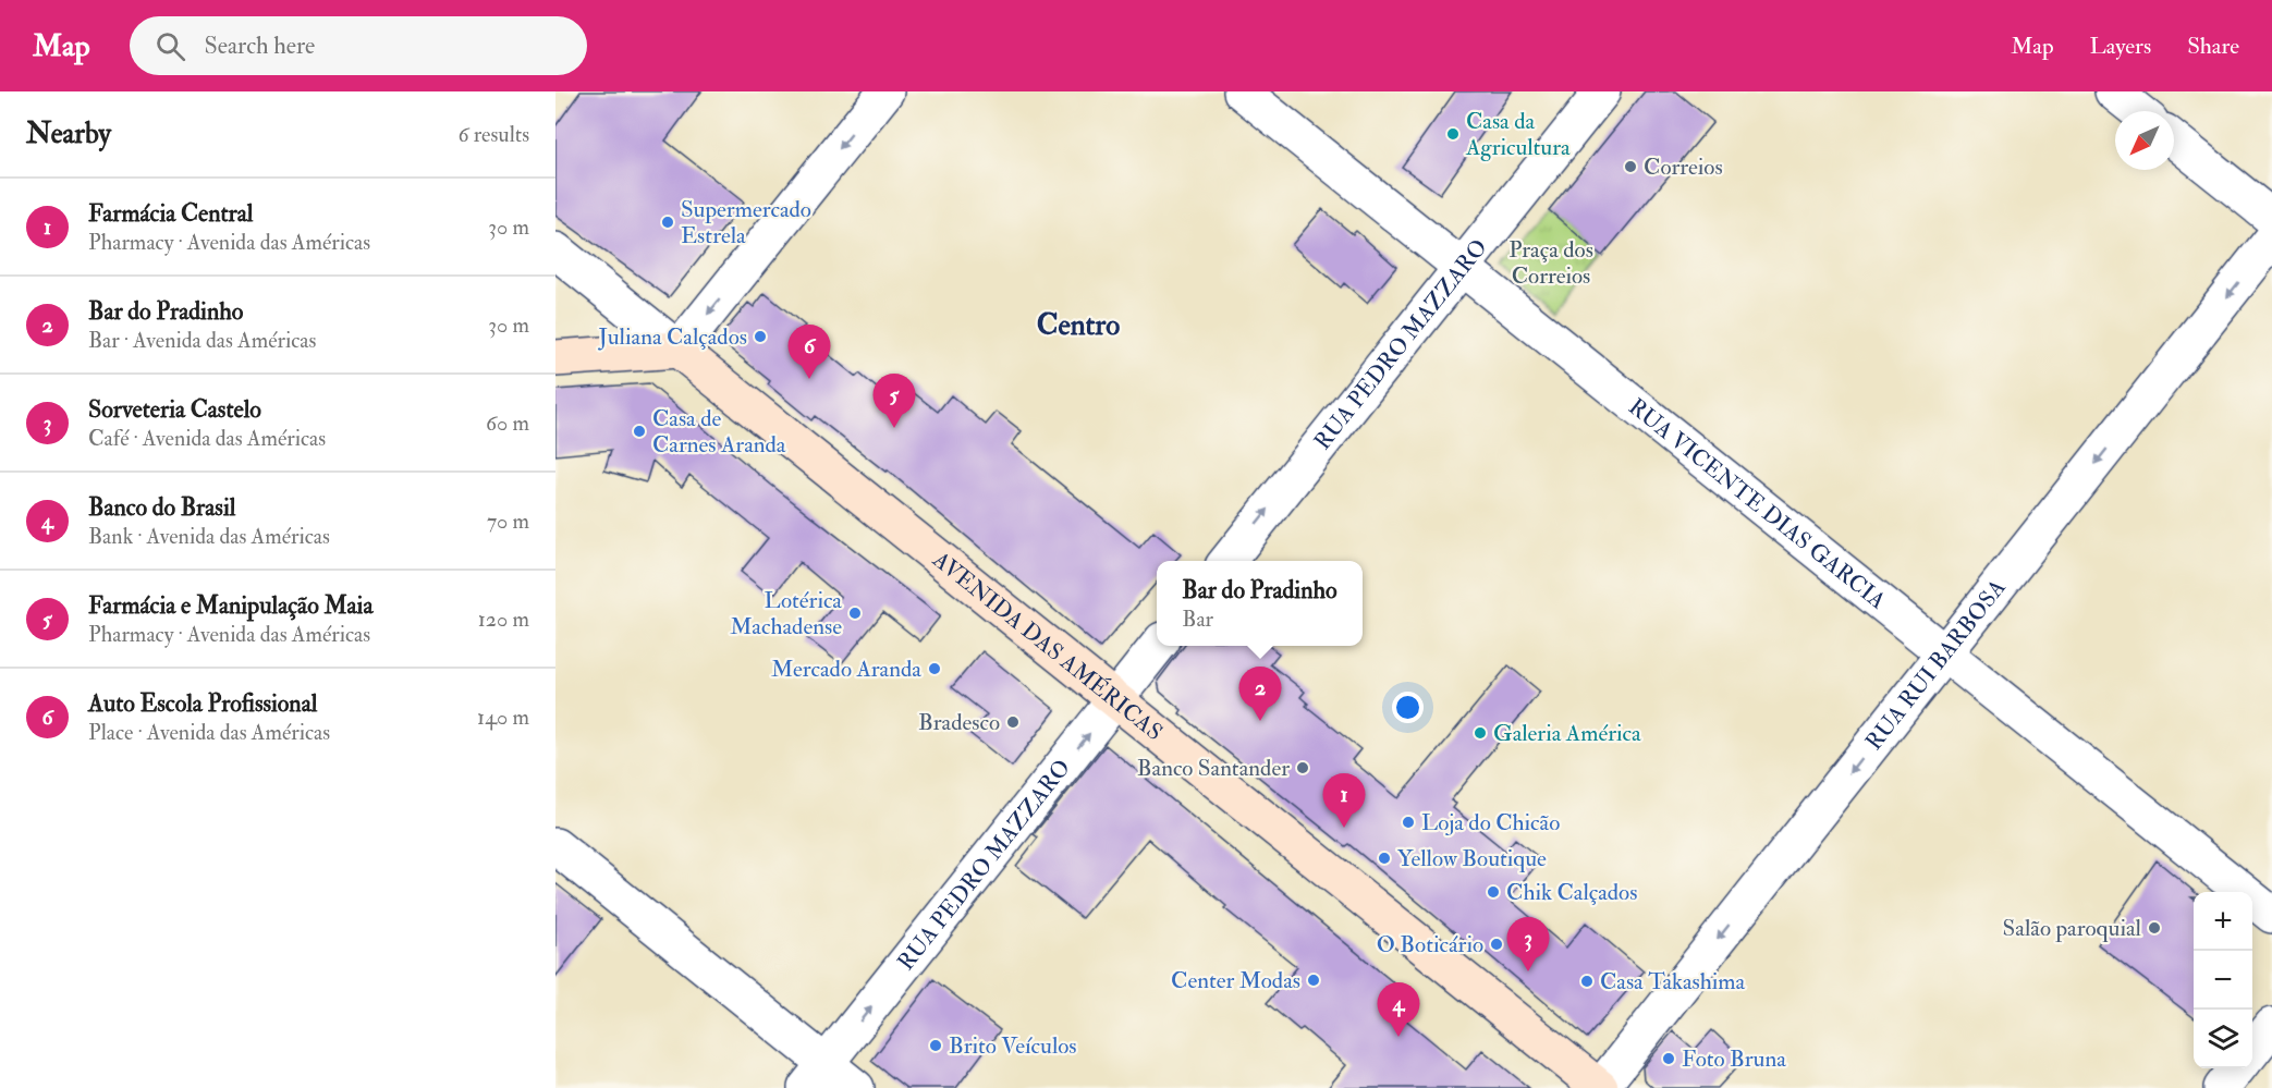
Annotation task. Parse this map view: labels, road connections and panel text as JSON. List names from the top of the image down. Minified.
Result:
{"streets":{"main road":["AVENIDA DAS AMÉRICAS"],"street":["RUA PEDRO MAZZARO","RUA VICENTE DIAS GARCIA","RUA RUI BARBOSA"]},"crossings":[["RUA PEDRO MAZZARO","RUA VICENTE DIAS GARCIA"],["RUA PEDRO MAZZARO","AVENIDA DAS AMÉRICAS"],["RUA VICENTE DIAS GARCIA","RUA RUI BARBOSA"],["AVENIDA DAS AMÉRICAS","RUA RUI BARBOSA"]],"one_way":["RUA PEDRO MAZZARO","RUA RUI BARBOSA"],"districts":["Centro"],"parks":["Praça dos Correios"],"places":["Casa da Agricultura","Correios","Supermercado Estrela","Juliana Calçados","Casa de Carnes Aranda","Lotérica Machadense","Mercado Aranda","Bradesco","Galeria América","Banco Santander","Loja do Chicão","Yellow Boutique","Chik Calçados","Salão paroquial","O Boticário","Center Modas","Casa Takashima","Brito Veículos","Foto Bruna"],"north":"bottom left","page":{"header":"Map","search":"Search here","nav":["Map","Layers","Share"],"heading":["Nearby","6 results"],"list":[{"mark":"1","name":"Farmácia Central","note":"Pharmacy · Avenida das Américas","value":"30 m"},{"mark":"2","name":"Bar do Pradinho","note":"Bar · Avenida das Américas","value":"30 m"},{"mark":"3","name":"Sorveteria Castelo","note":"Café · Avenida das Américas","value":"60 m"},{"mark":"4","name":"Banco do Brasil","note":"Bank · Avenida das Américas","value":"70 m"},{"mark":"5","name":"Farmácia e Manipulação Maia","note":"Pharmacy · Avenida das Américas","value":"120 m"},{"mark":"6","name":"Auto Escola Profissional","note":"Place · Avenida das Américas","value":"140 m"}],"pins":["6","5","2","1","3","4"],"popup":["Bar do Pradinho","Bar"],"map_buttons":["+","−"]}}
